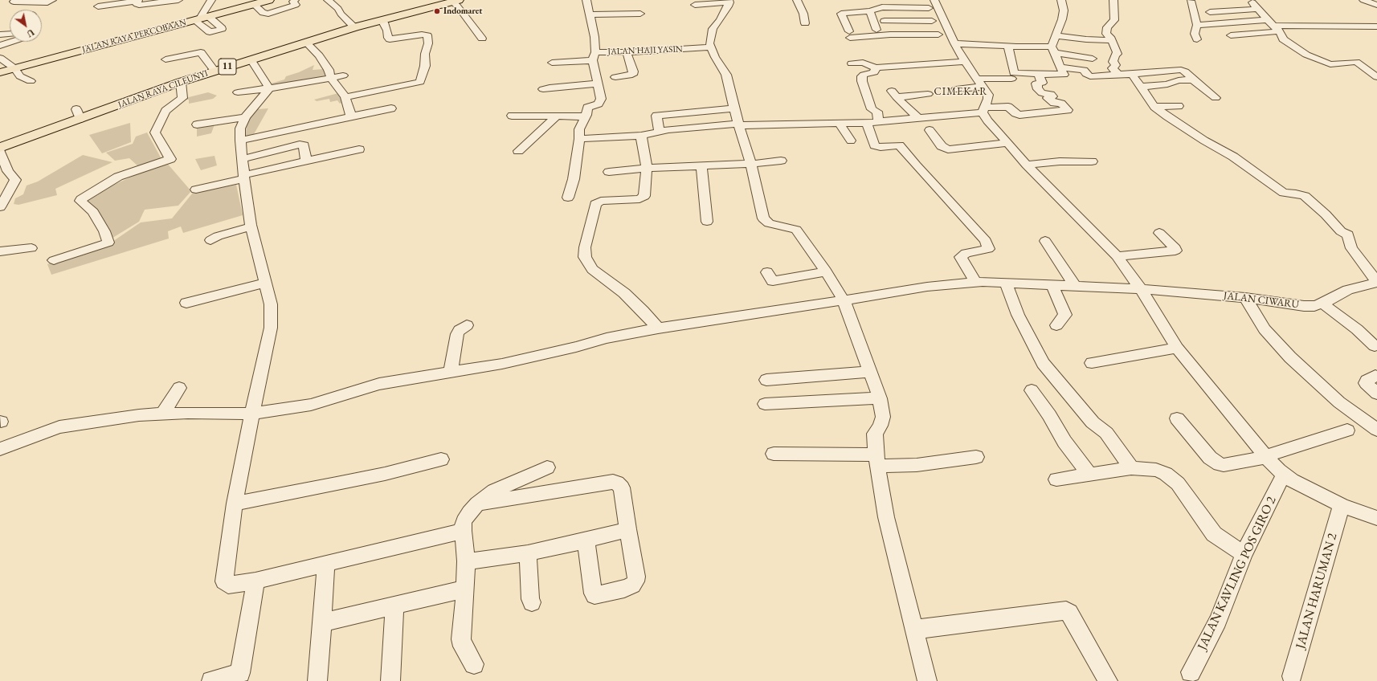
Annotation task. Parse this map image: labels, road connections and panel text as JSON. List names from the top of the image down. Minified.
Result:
{"streets":{"highway":["JALAN RAYA PERCOBAAN","11","JALAN RAYA CILEUNYI"],"street":["JALAN HAJI YASIN","JALAN CIWARU","JALAN KAVLING POS GIRO 2","JALAN HARUMAN 2"]},"districts":["CIMEKAR"],"places":["Indomaret"],"north":"bottom right"}
